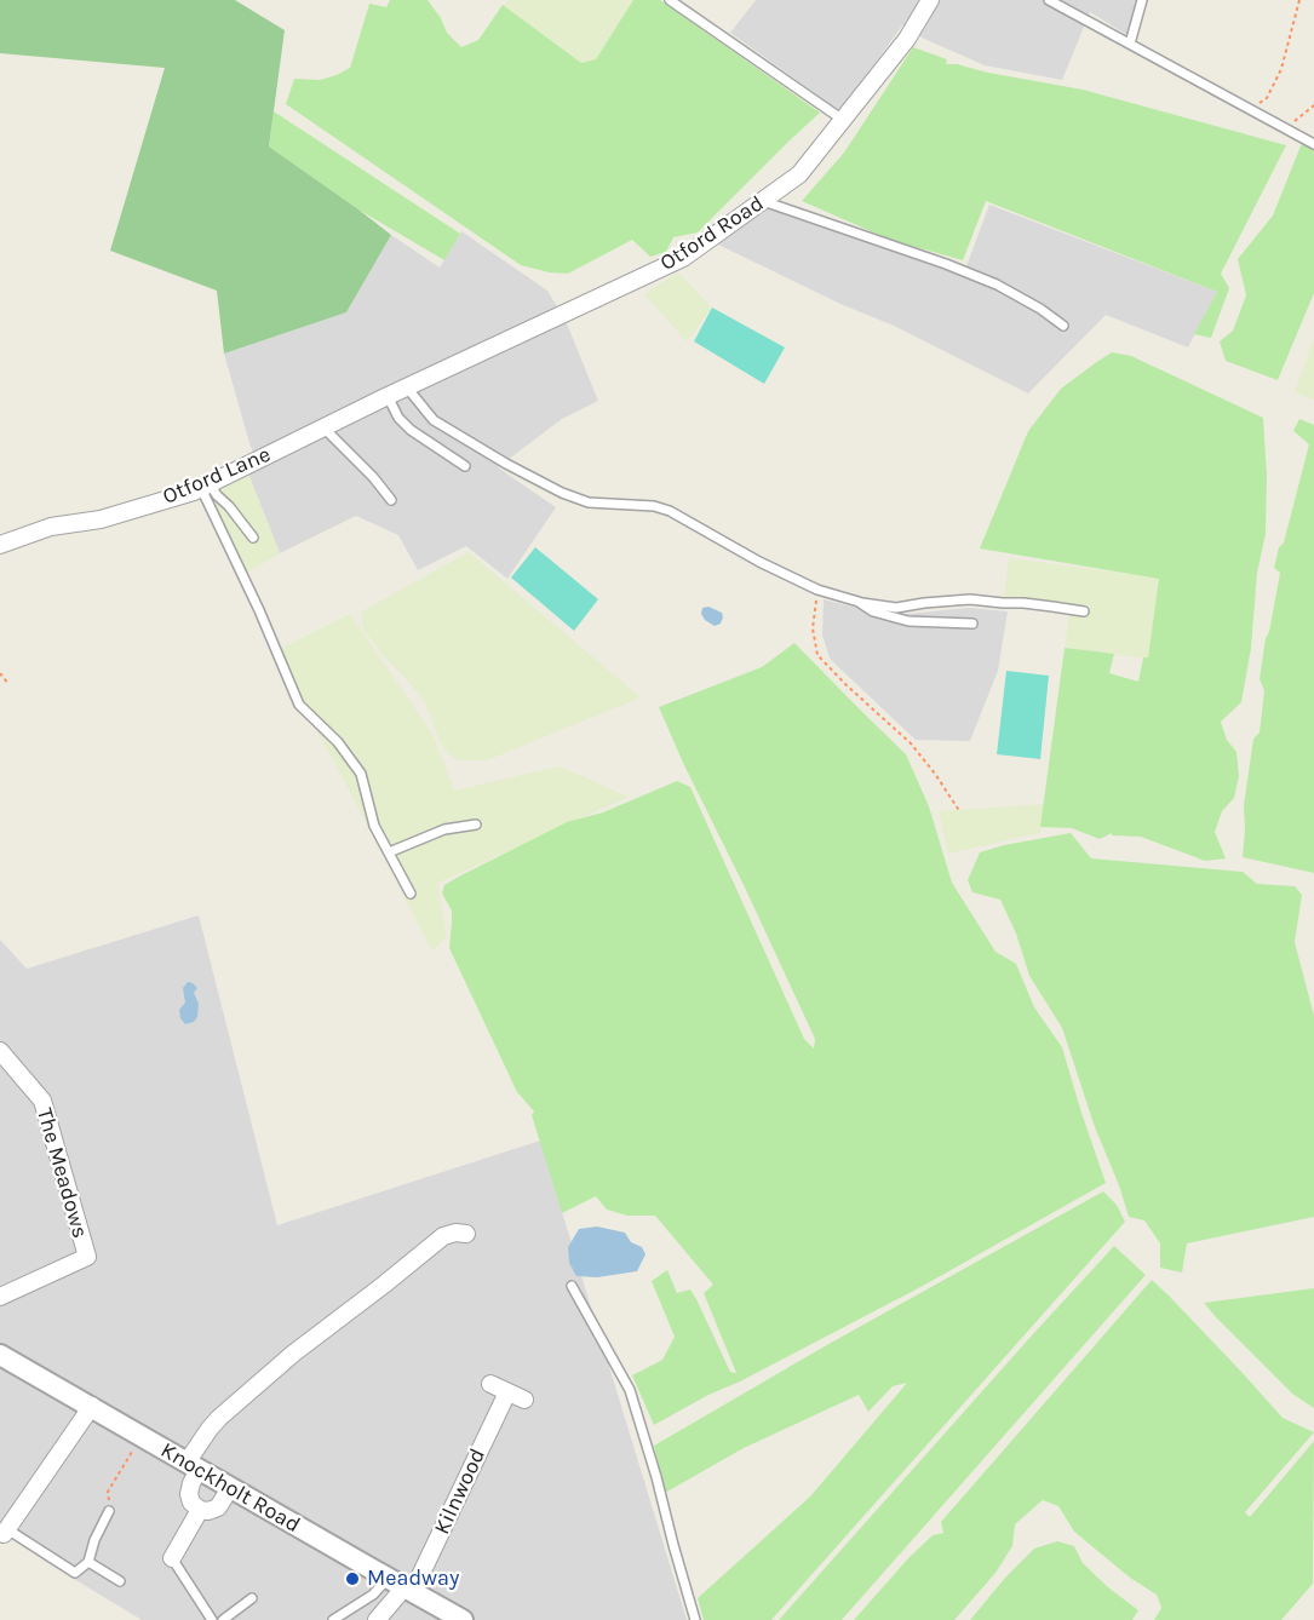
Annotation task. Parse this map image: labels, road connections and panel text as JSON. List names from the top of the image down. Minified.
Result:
{"streets":{"street":["Otford Road","Otford Lane","The Meadows","Knockholt Road","Kilnwood"]},"crossings":[["Otford Road","Otford Lane"],["Knockholt Road","Kilnwood"]],"places":["Meadway"]}
